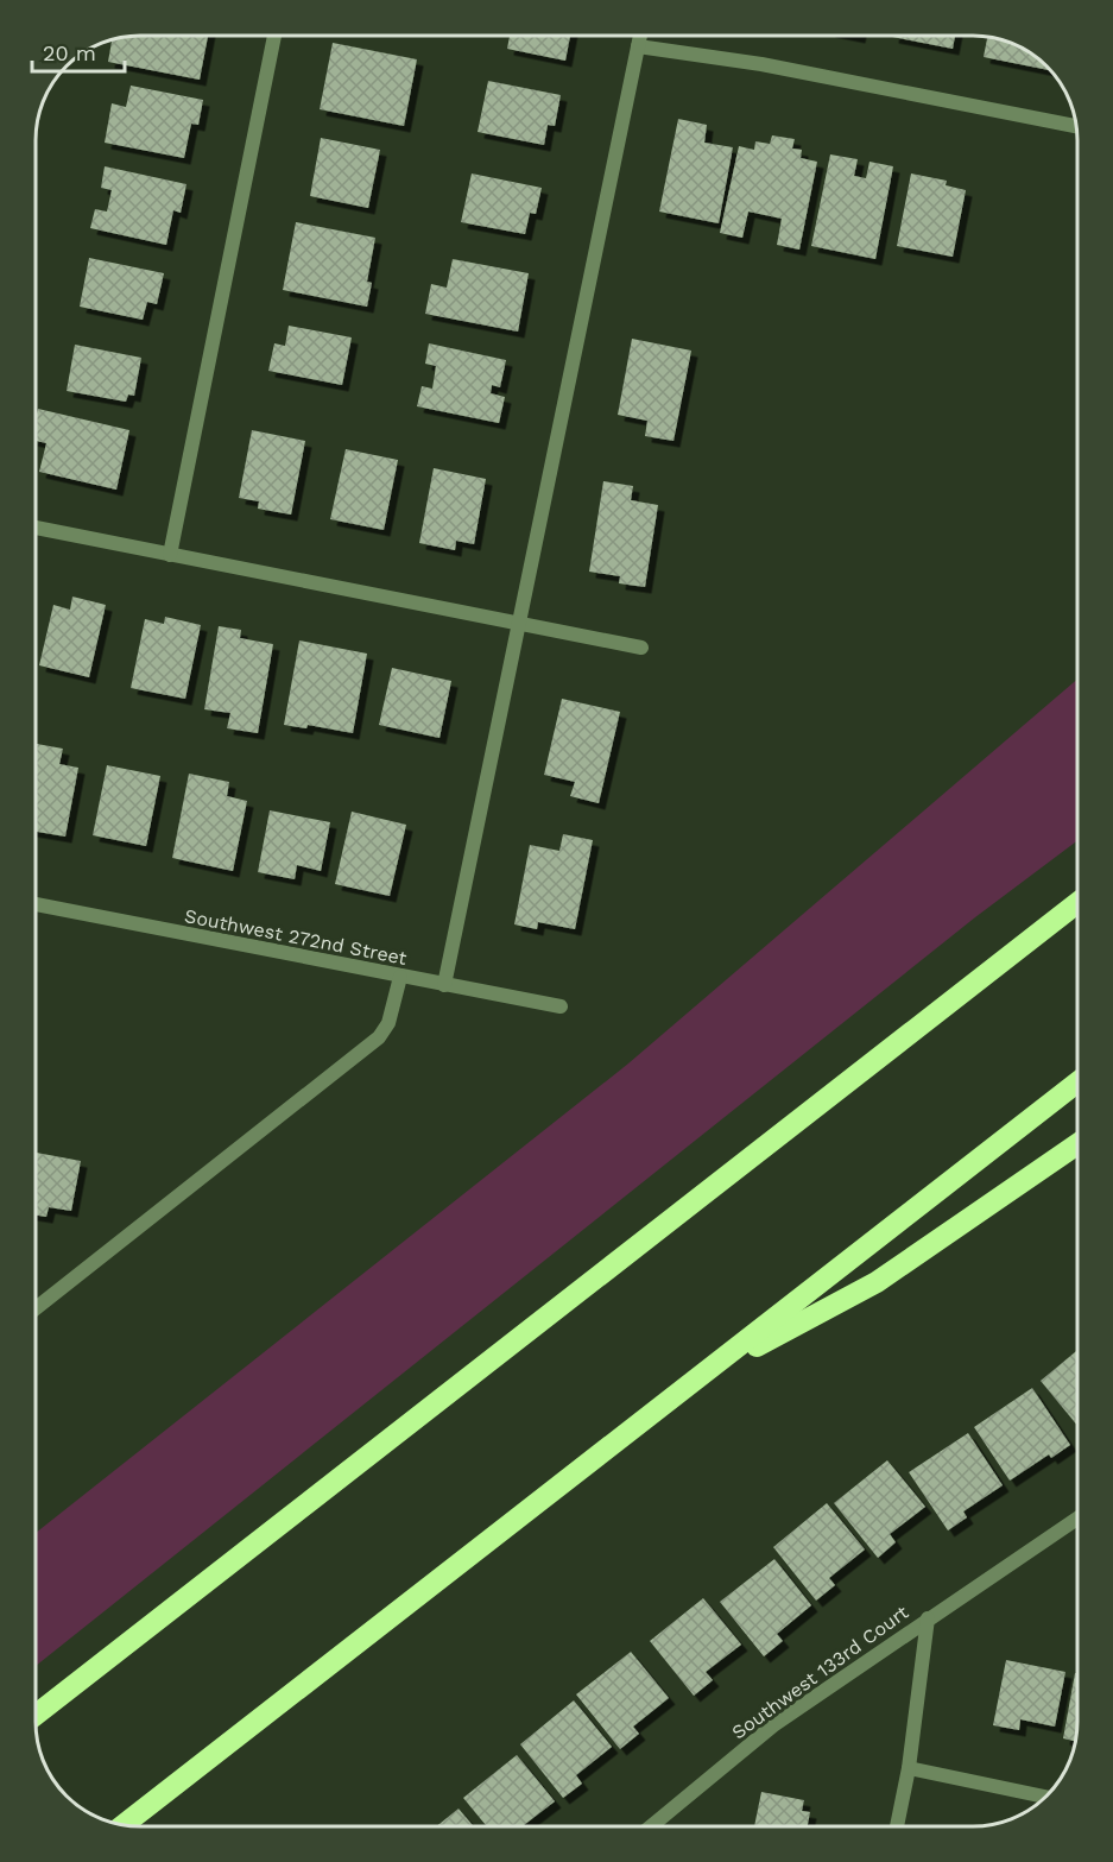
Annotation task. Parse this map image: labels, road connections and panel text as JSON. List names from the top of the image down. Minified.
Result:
{"streets":{"street":["Southwest 272nd Street","Southwest 133rd Court"]},"scale_bar":"20 m"}
